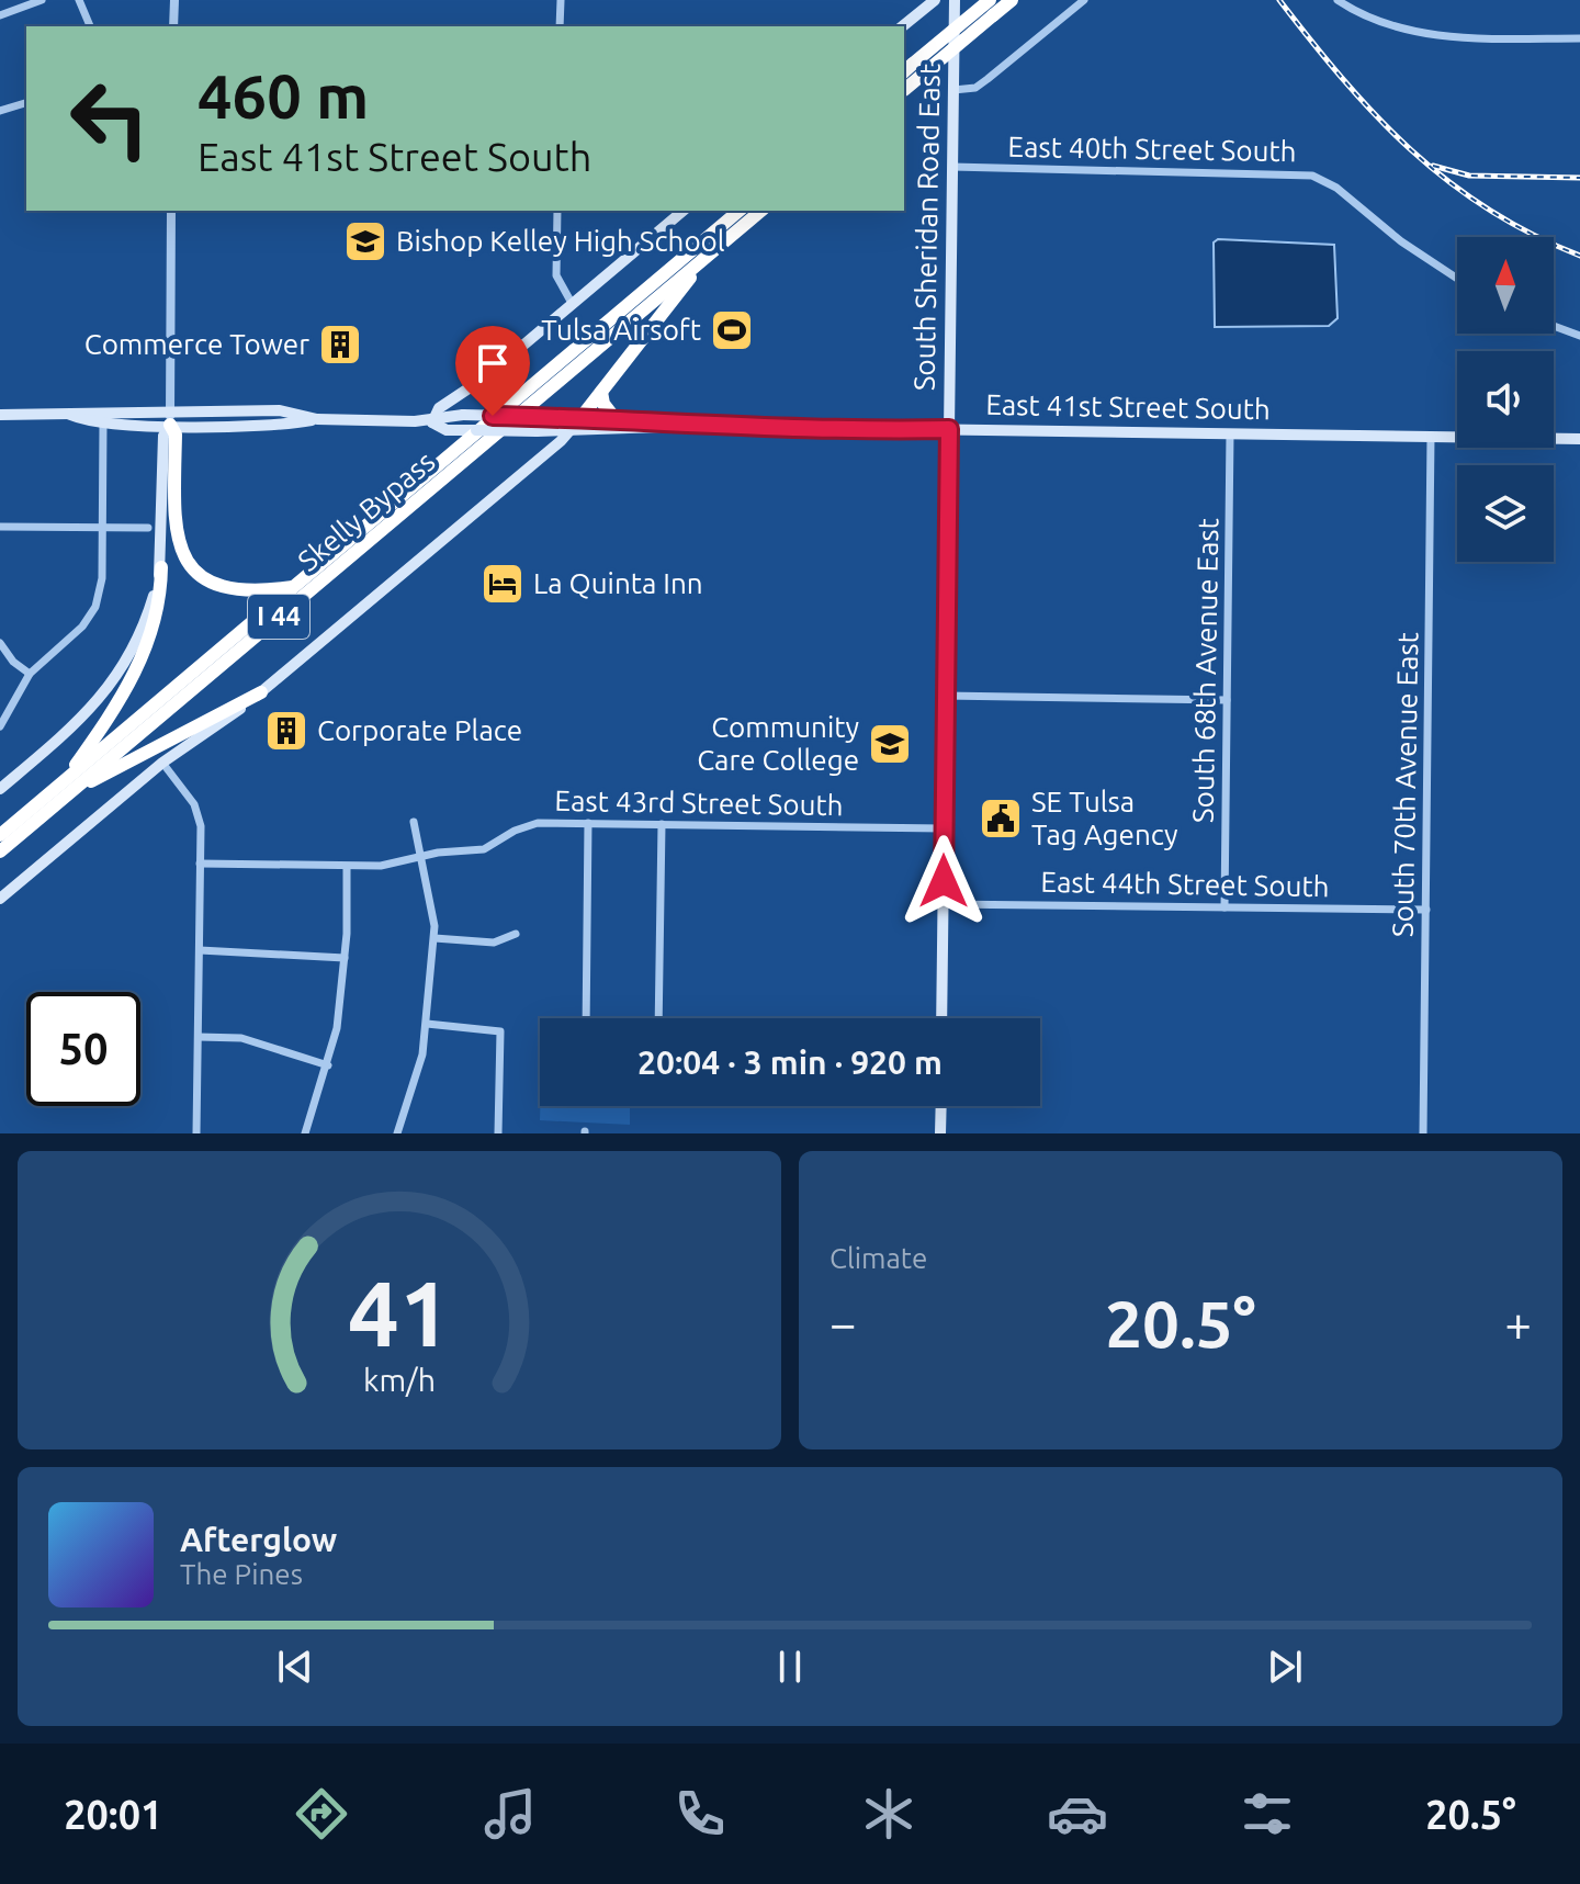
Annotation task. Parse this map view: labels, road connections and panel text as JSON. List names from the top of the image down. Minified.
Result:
{"streets":{"highway":["Skelly Bypass","I 44"],"main road":["South Sheridan Road East","East 41st Street South"],"street":["East 40th Street South","South 68th Avenue East","South 70th Avenue East","East 43rd Street South","East 44th Street South"]},"crossings":[["East 40th Street South","South Sheridan Road East"],["South Sheridan Road East","East 41st Street South"],["South Sheridan Road East","East 43rd Street South"],["South Sheridan Road East","East 44th Street South"],["East 41st Street South","South 68th Avenue East"],["East 41st Street South","South 70th Avenue East"],["South 68th Avenue East","East 44th Street South"],["South 70th Avenue East","East 44th Street South"]],"places":{"school or university":["Bishop Kelley High School","Community Care College"],"sports":["Tulsa Airsoft"],"building":["Commerce Tower","Corporate Place"],"hotel":["La Quinta Inn"],"public building":["SE Tulsa Tag Agency"]},"north":"top","page":{"turn":["460 m","East 41st Street South"],"limit":"50","trip":"20:04 · 3 min · 920 m","tile":"Climate","heat":["−","20.5°","+"],"song":["Afterglow","The Pines"],"tabs":["20:01","20.5°"],"gauge":["41","km/h"]}}
